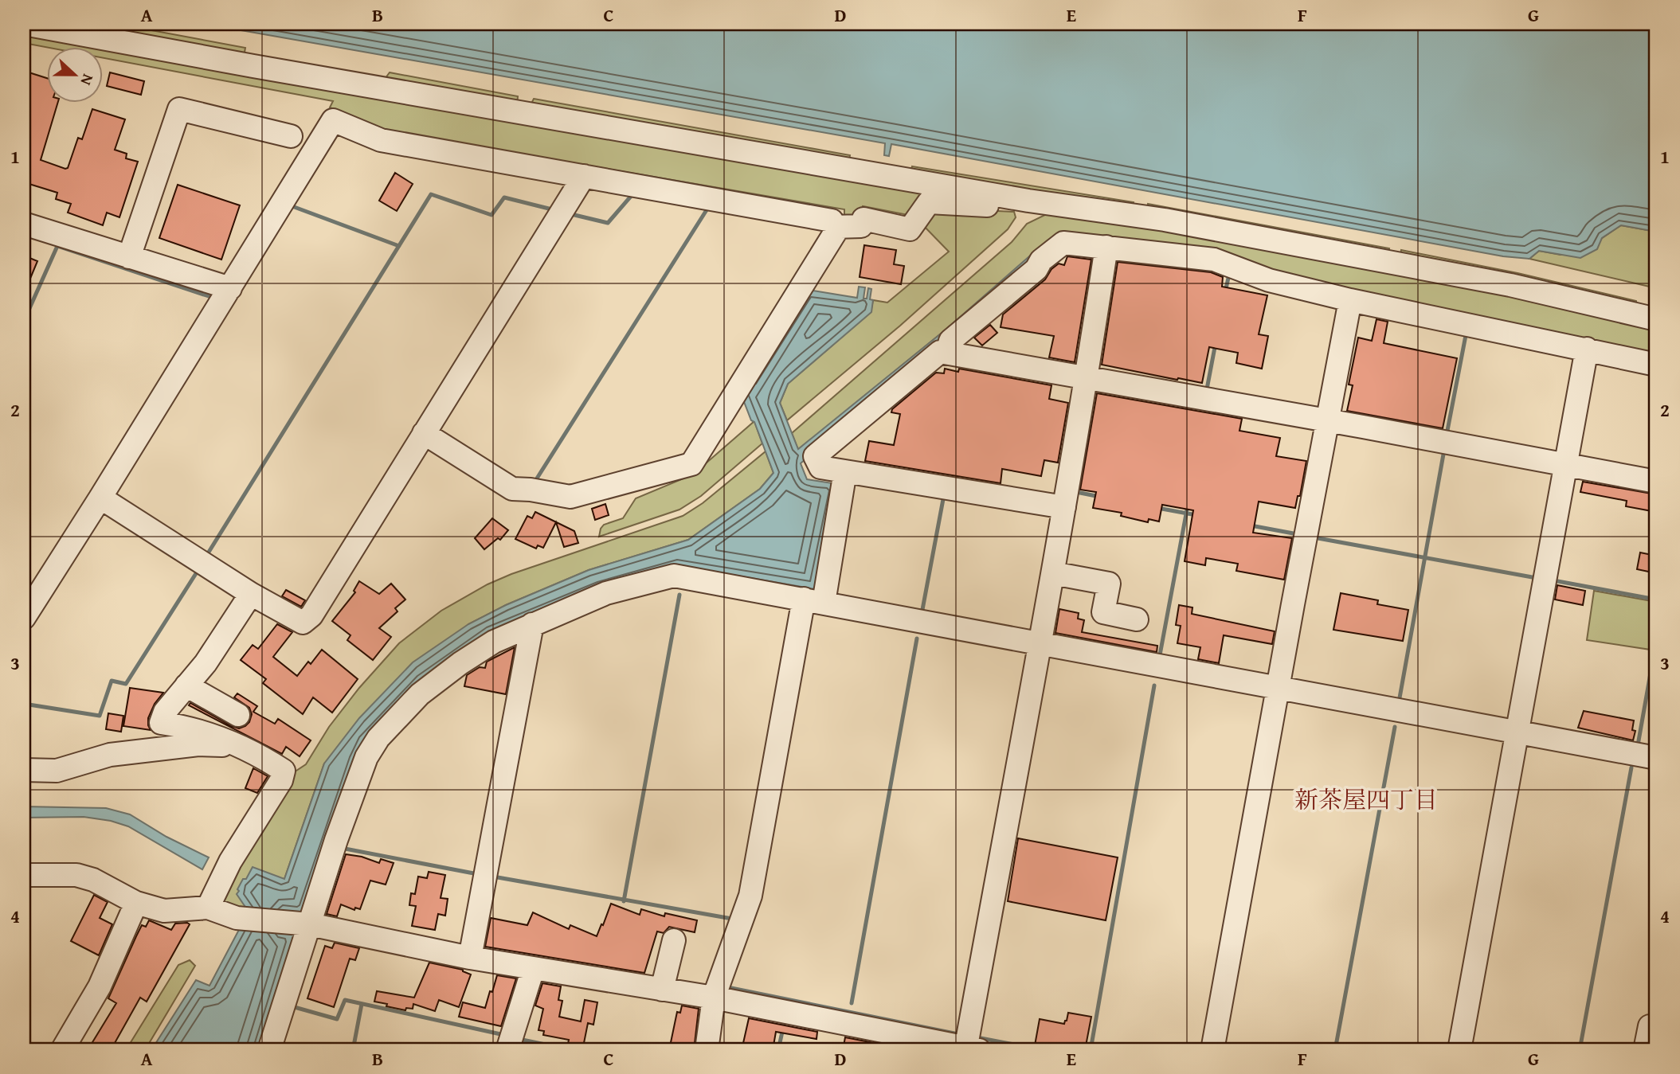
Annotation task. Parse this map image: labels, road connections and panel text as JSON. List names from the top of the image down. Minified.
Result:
{"districts":["新茶屋四丁目"],"north":"right","grid":{"columns":["A","B","C","D","E","F","G"],"rows":["1","2","3","4"]}}
